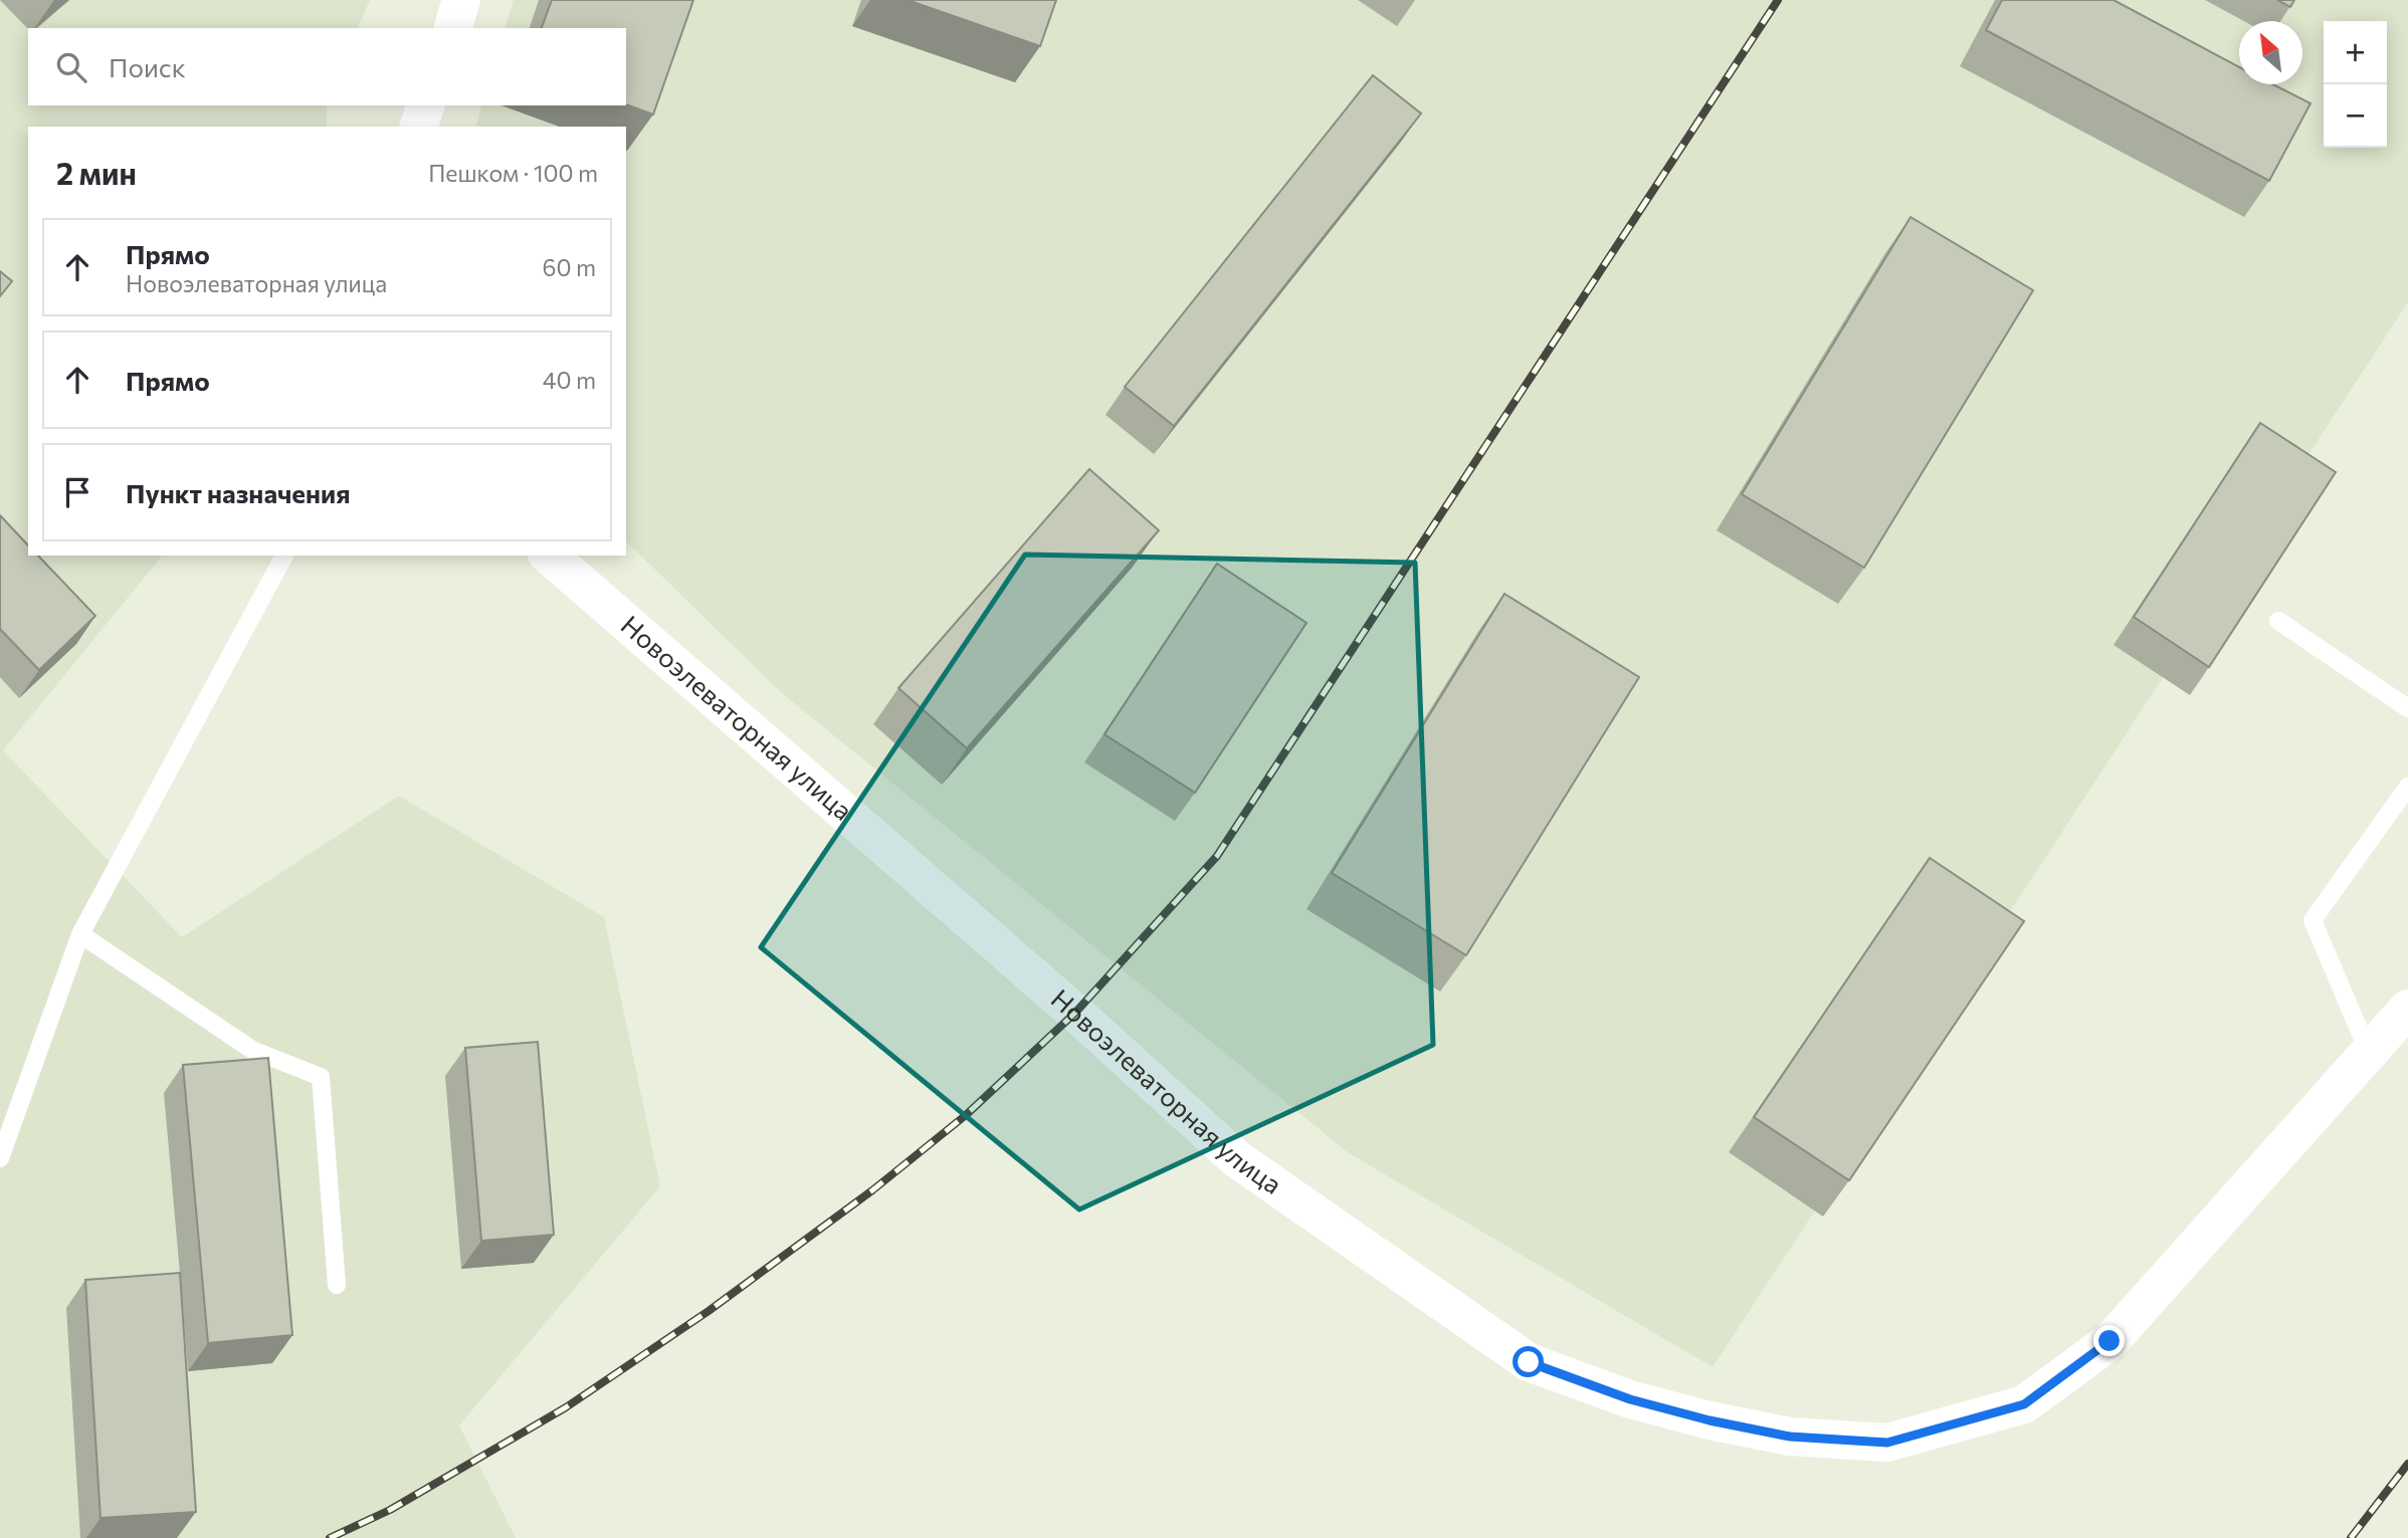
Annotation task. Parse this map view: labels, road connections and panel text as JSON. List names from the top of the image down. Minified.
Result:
{"streets":{"street":["Новоэлеваторная улица"]},"north":"top left","page":{"map_buttons":["+","−"],"search":"Поиск","heading":["2 мин","Пешком · 100 m"],"list":[["Прямо","Новоэлеваторная улица","60 m"],["Прямо","40 m"],"Пункт назначения"]}}
